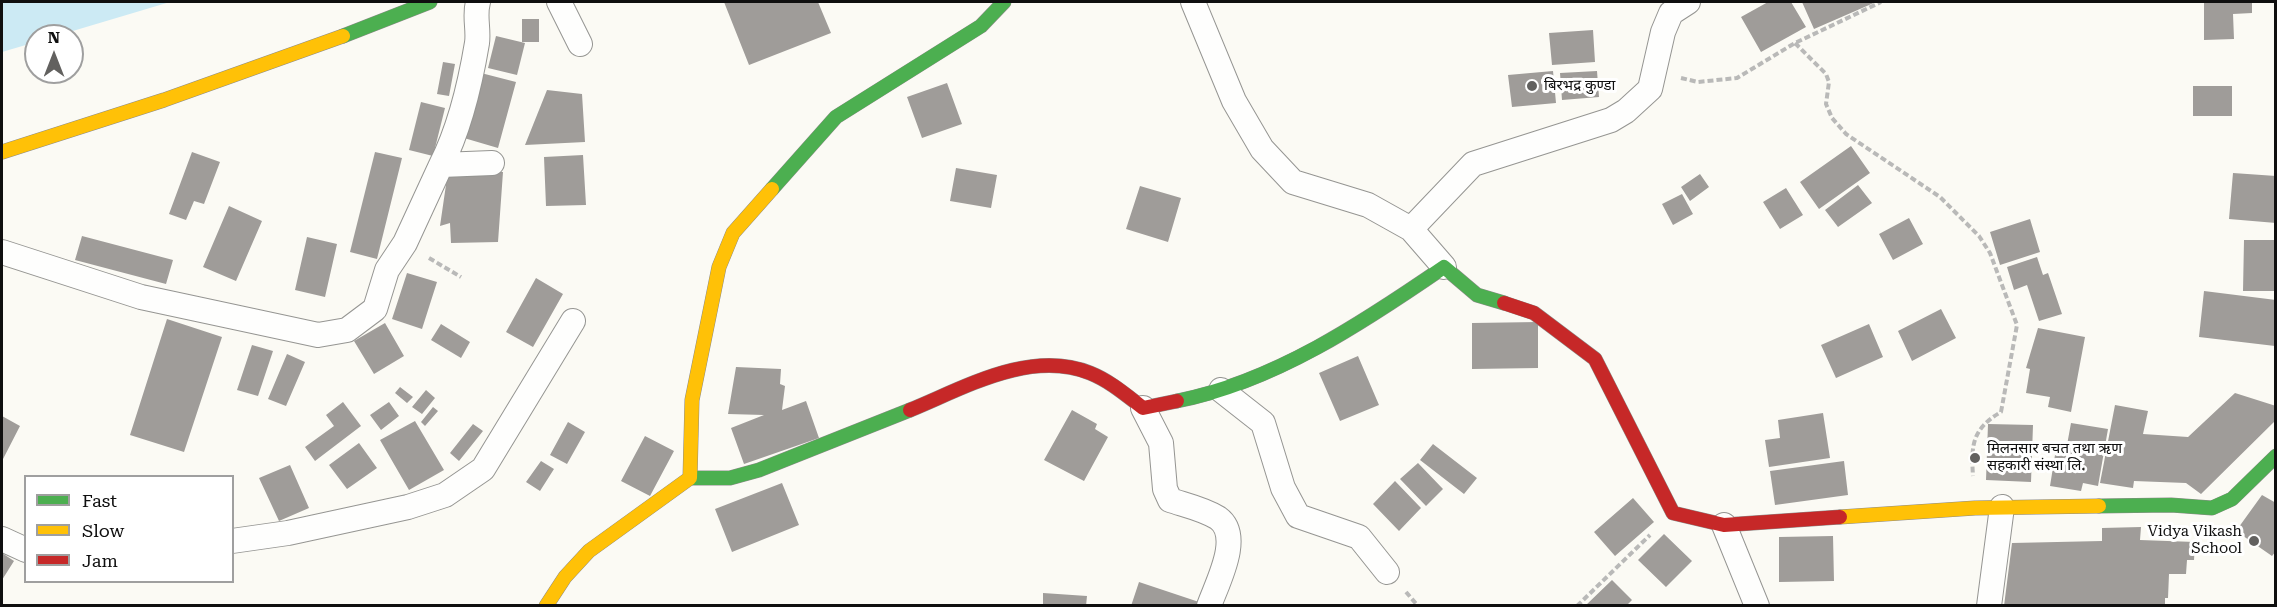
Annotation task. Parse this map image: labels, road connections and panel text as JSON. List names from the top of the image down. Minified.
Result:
{"places":["बिरभद्र कुण्डा","मिलनसार बचत तथा ऋण सहकारी संस्था लि.","Vidya Vikash School"],"legend":["Fast","Slow","Jam"],"north":"top"}
